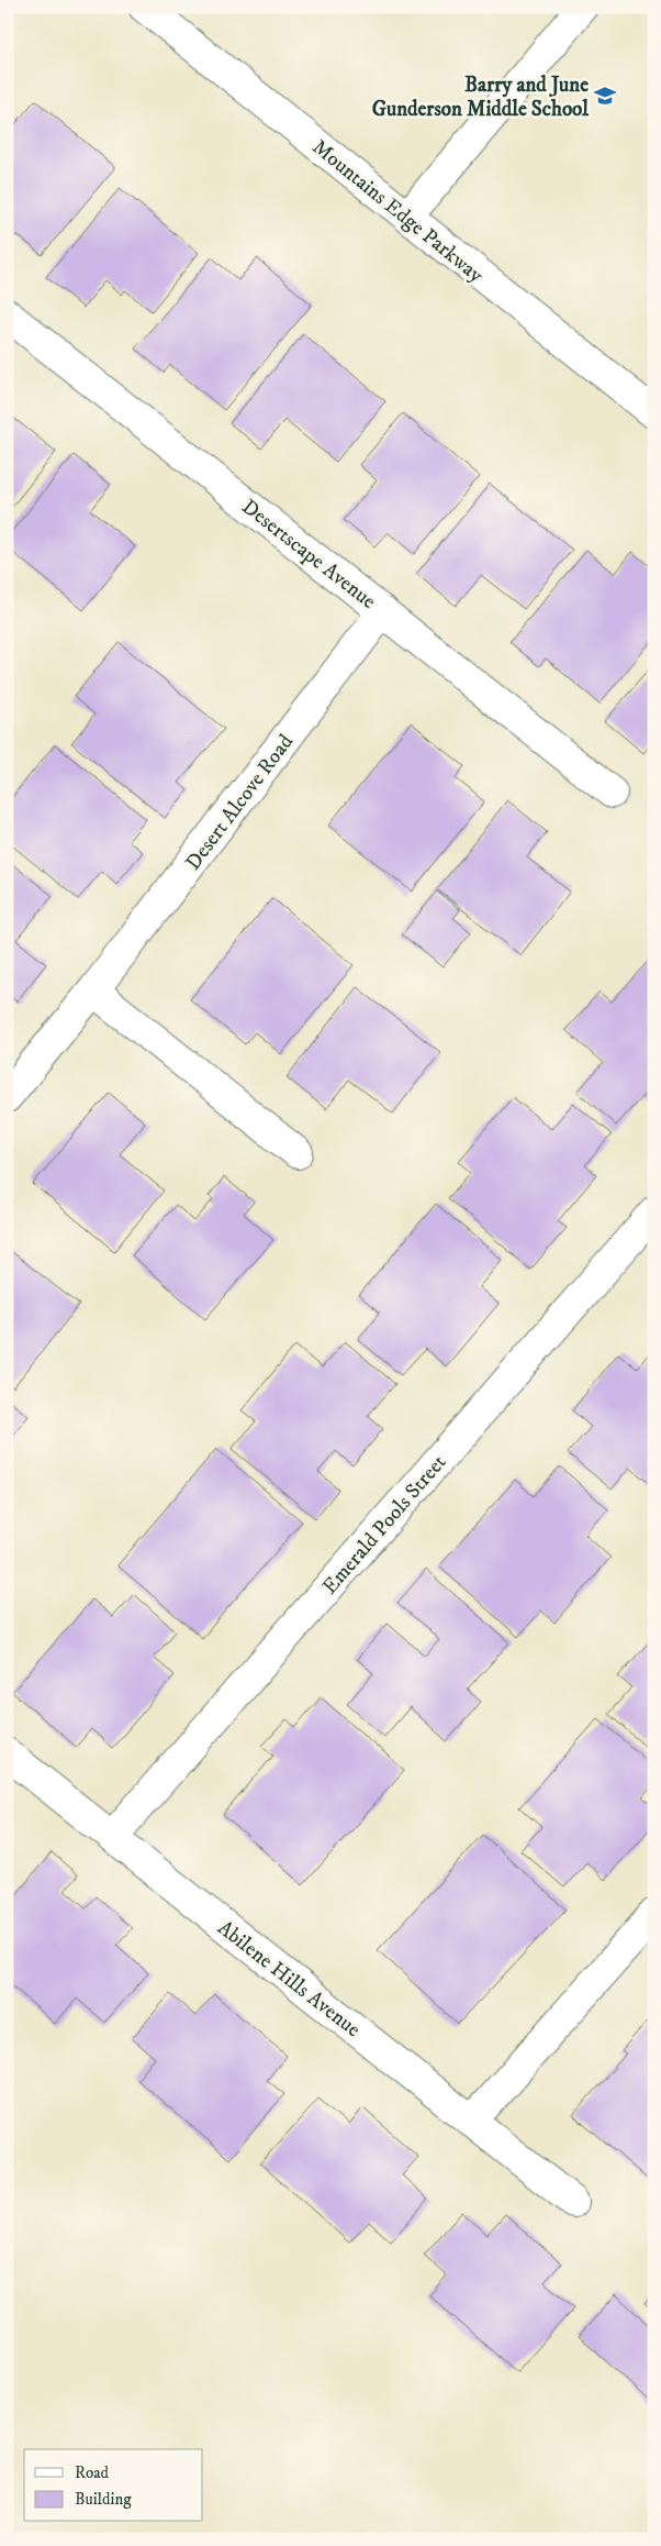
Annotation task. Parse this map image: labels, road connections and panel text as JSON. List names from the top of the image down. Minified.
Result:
{"streets":{"street":["Mountains Edge Parkway","Desertscape Avenue","Desert Alcove Road","Emerald Pools Street","Abilene Hills Avenue"]},"crossings":[["Desertscape Avenue","Desert Alcove Road"],["Emerald Pools Street","Abilene Hills Avenue"]],"places":{"school or university":["Barry and June Gunderson Middle School"]},"legend":["Road","Building"]}
